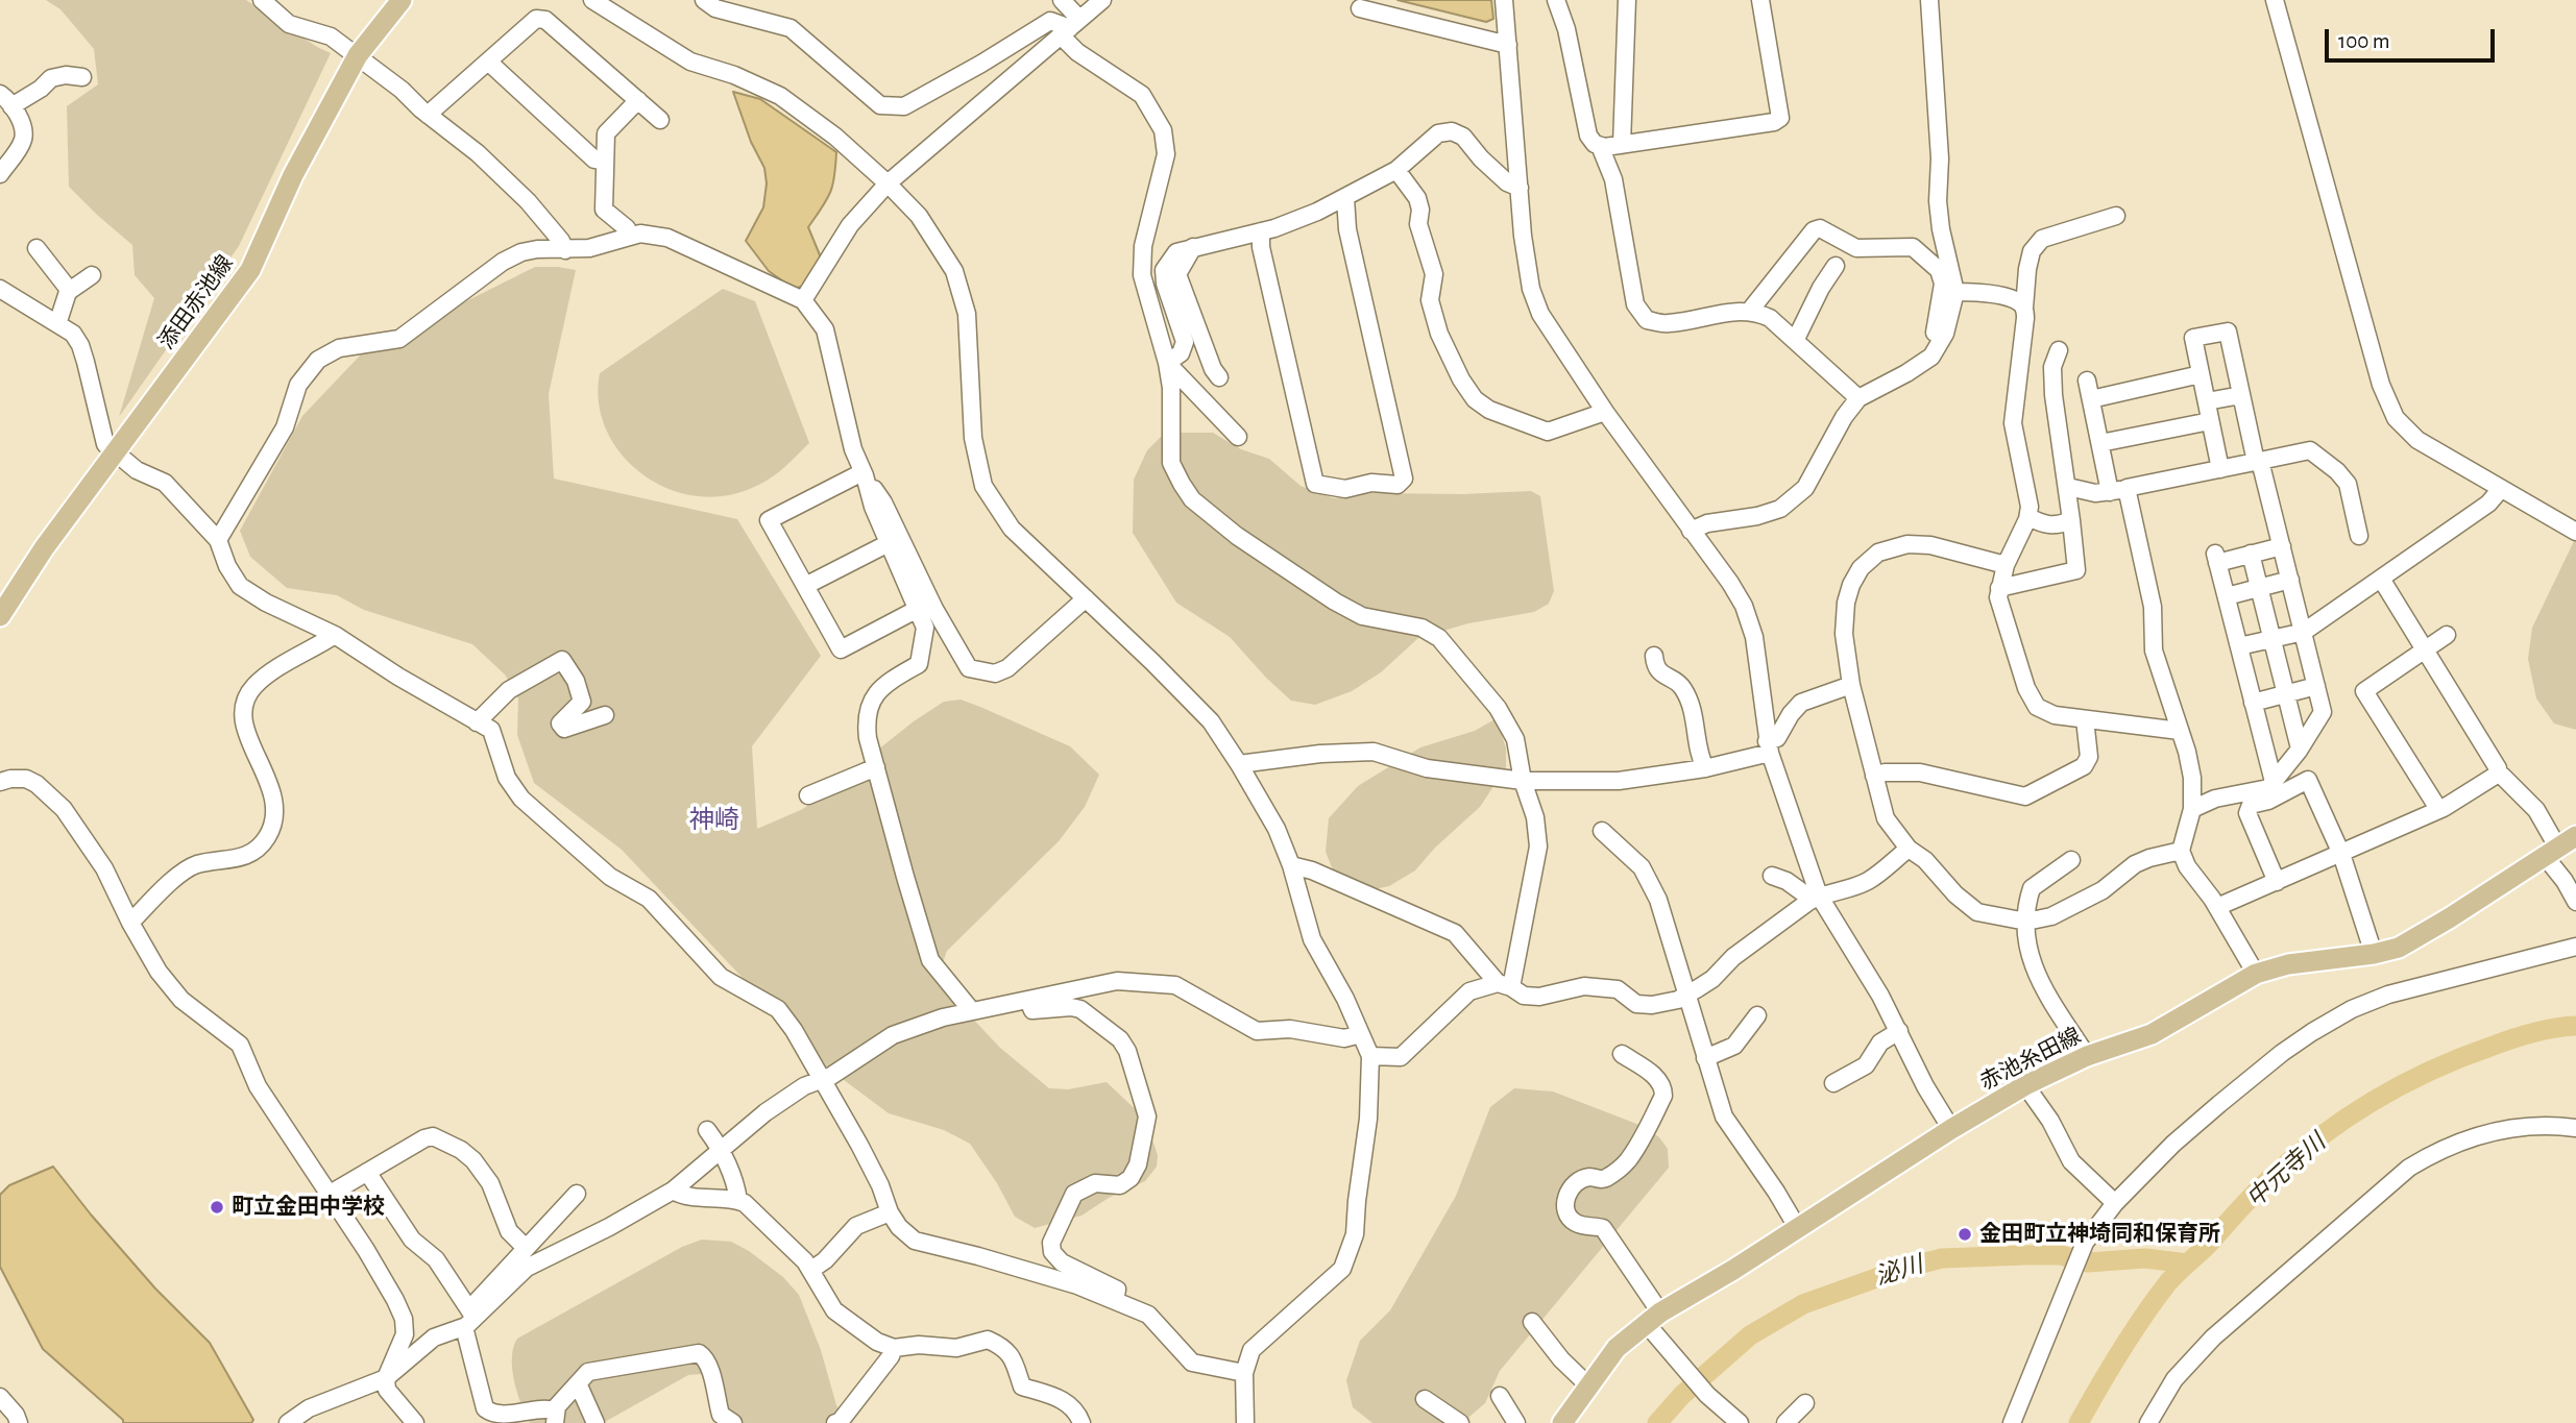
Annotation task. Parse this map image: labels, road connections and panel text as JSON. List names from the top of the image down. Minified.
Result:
{"streets":{"main road":["添田赤池線","赤池糸田線"]},"districts":["神崎"],"water":["中元寺川","泌川"],"places":["町立金田中学校","金田町立神埼同和保育所"],"scale_bar":"100 m"}
